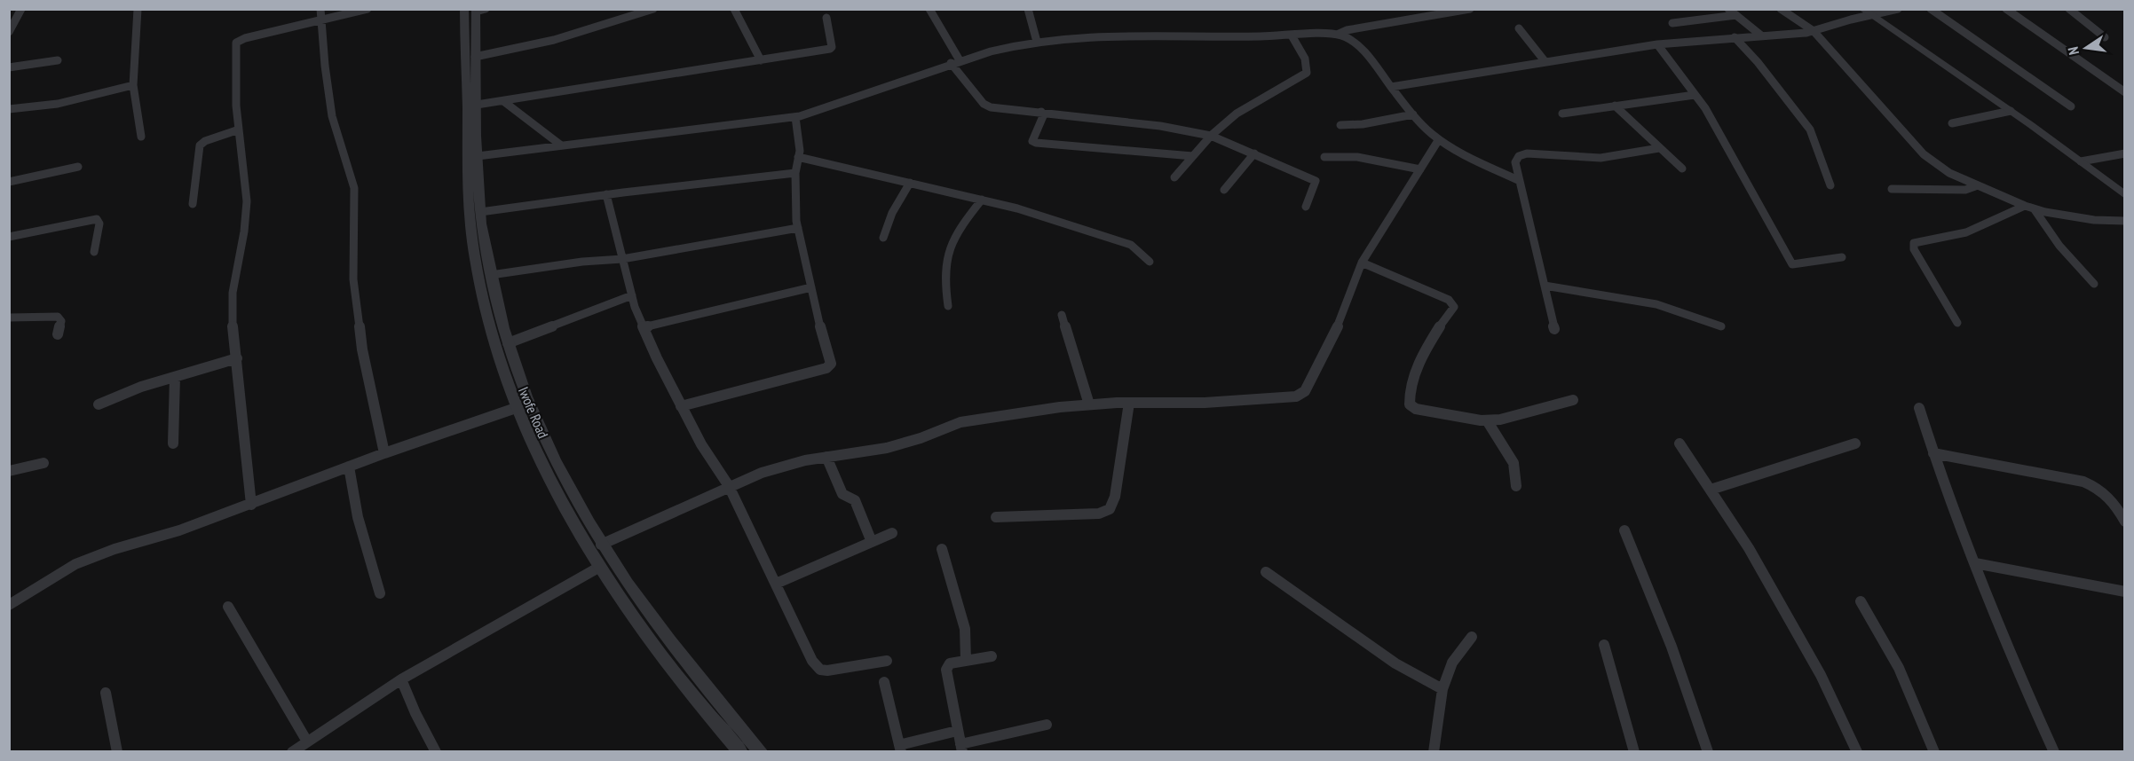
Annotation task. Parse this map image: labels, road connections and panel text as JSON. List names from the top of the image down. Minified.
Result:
{"streets":{"street":["Iwofe Road"]},"north":"left"}
